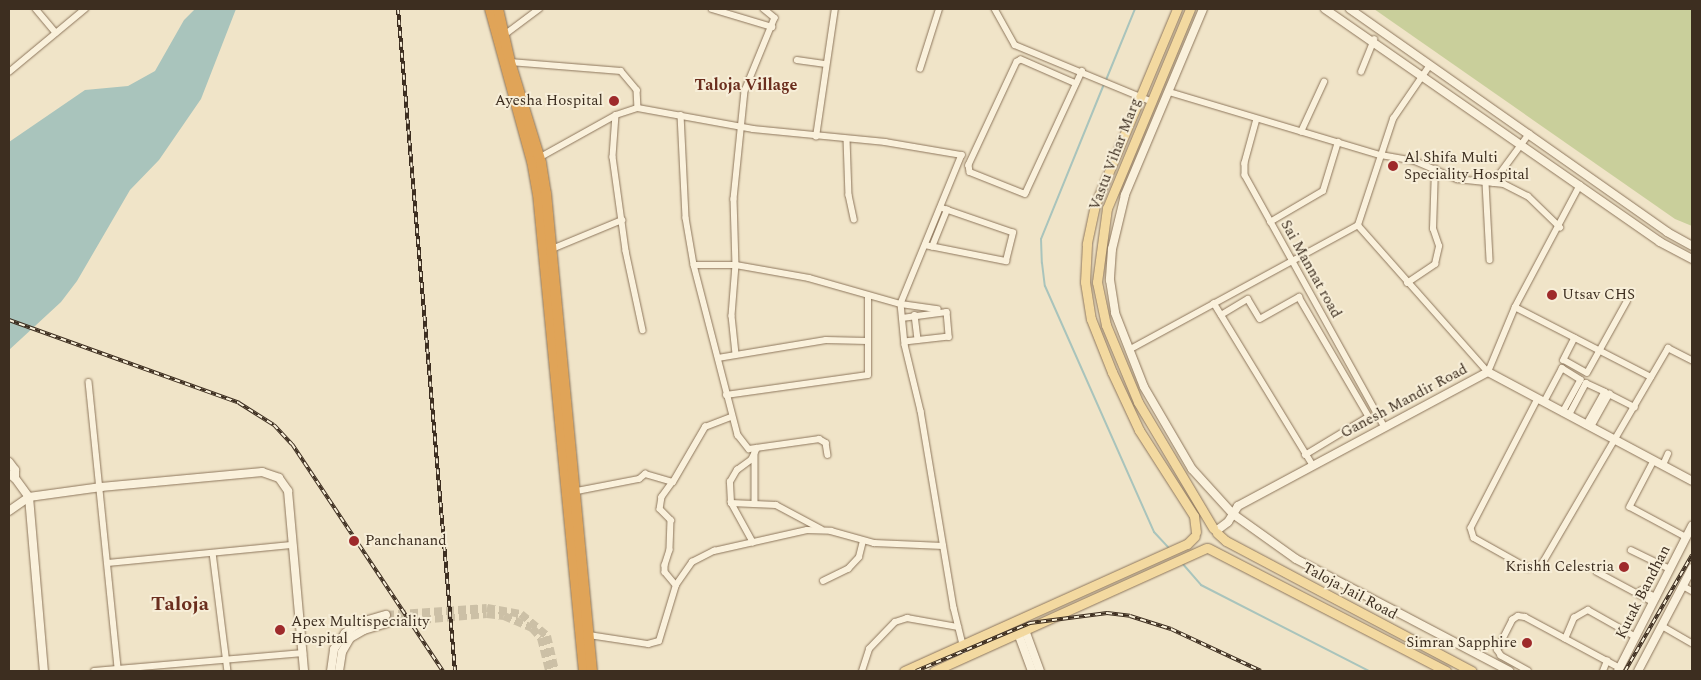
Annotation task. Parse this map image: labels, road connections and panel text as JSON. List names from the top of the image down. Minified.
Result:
{"streets":{"main road":["Vastu Vihar Marg","Taloja Jail Road"],"street":["Sai Mannat road","Ganesh Mandir Road","Kutak Bandhan"]},"crossings":[["Vastu Vihar Marg","Ganesh Mandir Road"],["Vastu Vihar Marg","Taloja Jail Road"],["Sai Mannat road","Ganesh Mandir Road"],["Ganesh Mandir Road","Taloja Jail Road"]],"districts":["Taloja Village","Taloja"],"places":["Ayesha Hospital","Al Shifa Multi Speciality Hospital","Utsav CHS","Panchanand","Krishh Celestria","Apex Multispeciality Hospital","Simran Sapphire"]}
